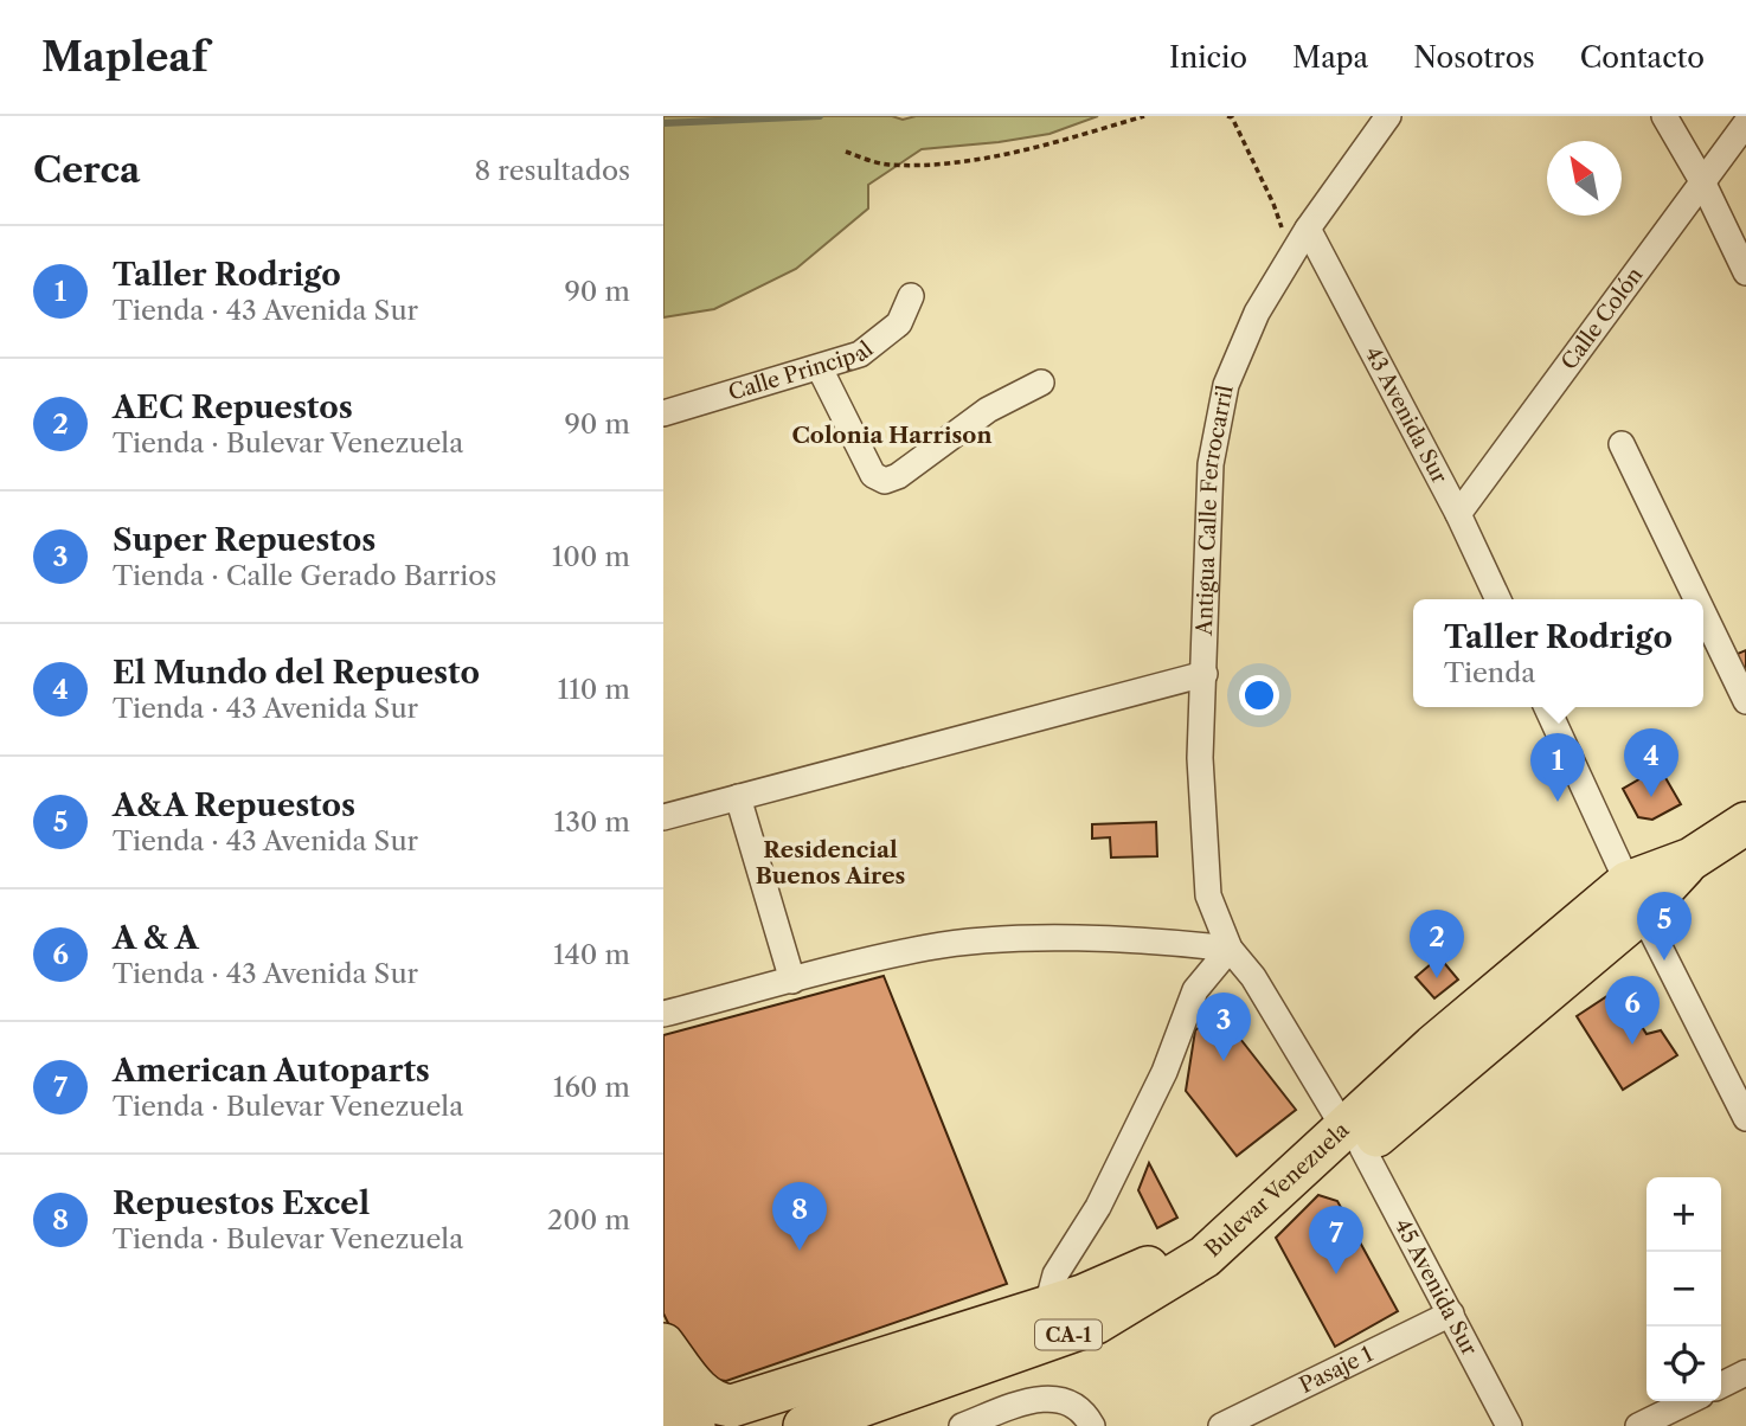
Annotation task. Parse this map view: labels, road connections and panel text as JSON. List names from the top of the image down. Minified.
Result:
{"streets":{"highway":["Bulevar Venezuela","CA-1"],"street":["Calle Colón","Calle Principal","43 Avenida Sur","Antigua Calle Ferrocarril","45 Avenida Sur","Pasaje 1"]},"crossings":[["Calle Colón","43 Avenida Sur"],["43 Avenida Sur","Antigua Calle Ferrocarril"],["Antigua Calle Ferrocarril","45 Avenida Sur"],["Bulevar Venezuela","45 Avenida Sur"],["45 Avenida Sur","Pasaje 1"]],"districts":["Colonia Harrison","Residencial Buenos Aires"],"north":"top left","page":{"header":"Mapleaf","nav":["Inicio","Mapa","Nosotros","Contacto"],"heading":["Cerca","8 resultados"],"list":[{"mark":"1","name":"Taller Rodrigo","note":"Tienda · 43 Avenida Sur","value":"90 m"},{"mark":"2","name":"AEC Repuestos","note":"Tienda · Bulevar Venezuela","value":"90 m"},{"mark":"3","name":"Super Repuestos","note":"Tienda · Calle Gerado Barrios","value":"100 m"},{"mark":"4","name":"El Mundo del Repuesto","note":"Tienda · 43 Avenida Sur","value":"110 m"},{"mark":"5","name":"A&A Repuestos","note":"Tienda · 43 Avenida Sur","value":"130 m"},{"mark":"6","name":"A & A","note":"Tienda · 43 Avenida Sur","value":"140 m"},{"mark":"7","name":"American Autoparts","note":"Tienda · Bulevar Venezuela","value":"160 m"},{"mark":"8","name":"Repuestos Excel","note":"Tienda · Bulevar Venezuela","value":"200 m"}],"popup":["Taller Rodrigo","Tienda"],"pins":["4","1","5","2","6","3","8","7"],"map_buttons":["+","−"]}}
